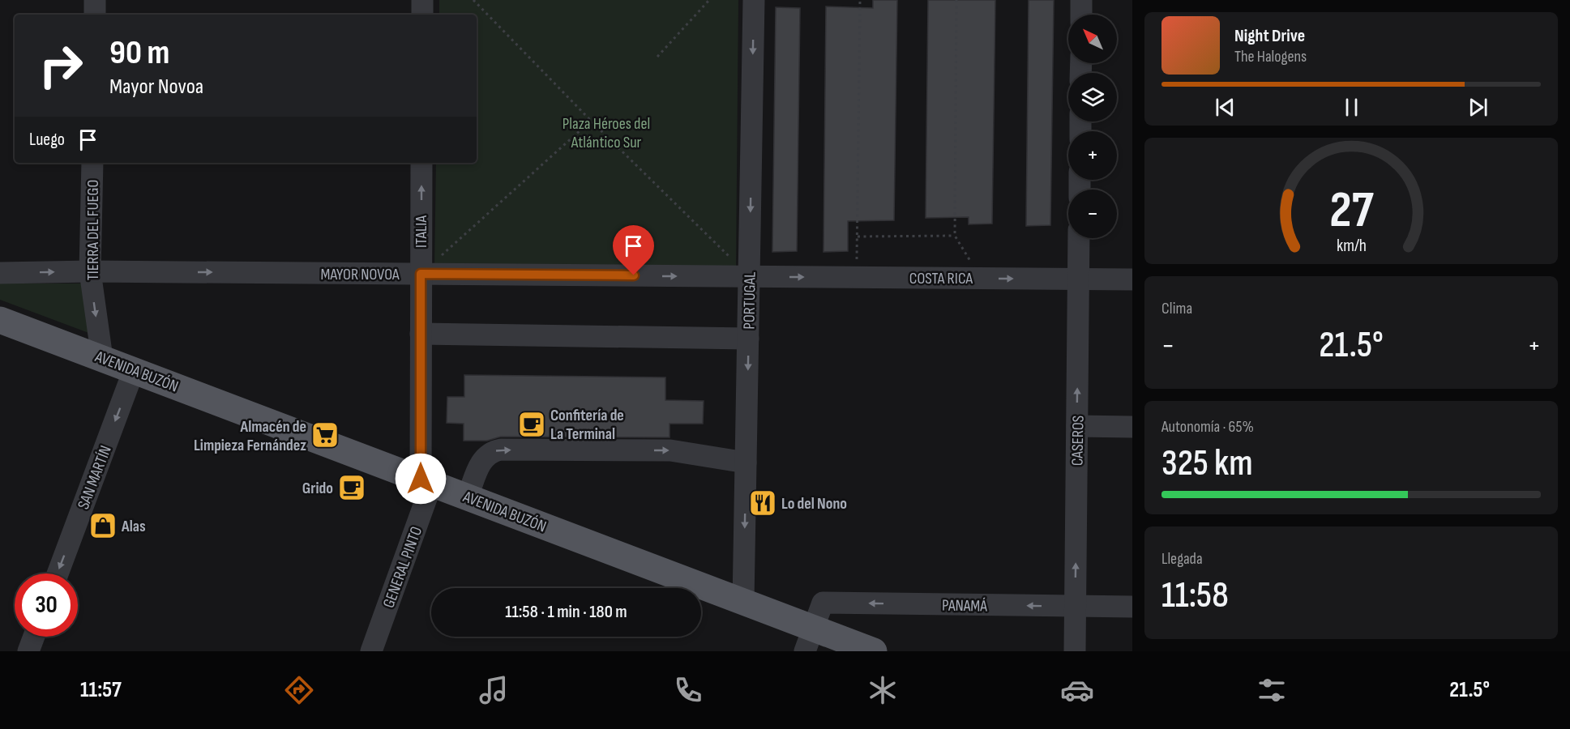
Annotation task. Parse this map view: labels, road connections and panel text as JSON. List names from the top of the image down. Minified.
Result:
{"streets":{"main road":["AVENIDA BUZÓN"],"street":["TIERRA DEL FUEGO","ITALIA","MAYOR NOVOA","COSTA RICA","PORTUGAL","CASEROS","SAN MARTÍN","GENERAL PINTO","PANAMÁ"]},"crossings":[["TIERRA DEL FUEGO","MAYOR NOVOA"],["TIERRA DEL FUEGO","AVENIDA BUZÓN"],["ITALIA","MAYOR NOVOA"],["ITALIA","AVENIDA BUZÓN"],["ITALIA","GENERAL PINTO"],["MAYOR NOVOA","COSTA RICA"],["MAYOR NOVOA","PORTUGAL"],["COSTA RICA","PORTUGAL"],["COSTA RICA","CASEROS"],["PORTUGAL","AVENIDA BUZÓN"],["AVENIDA BUZÓN","SAN MARTÍN"],["AVENIDA BUZÓN","GENERAL PINTO"],["AVENIDA BUZÓN","PANAMÁ"],["CASEROS","PANAMÁ"]],"one_way":["TIERRA DEL FUEGO","COSTA RICA","PORTUGAL","CASEROS","SAN MARTÍN","PANAMÁ"],"parks":["Plaza Héroes del Atlántico Sur"],"places":{"cafe":["Confitería de La Terminal","Grido"],"supermarket":["Almacén de Limpieza Fernández"],"restaurant":["Lo del Nono"],"shop":["Alas"]},"north":"top left","page":{"map_buttons":["+","−"],"turn":["90 m","Mayor Novoa"],"song":["Night Drive","The Halogens"],"then":"Luego","tile":["Clima",["Autonomía · 65%","325 km"],["Llegada","11:58"]],"heat":["−","21.5°","+"],"limit":"30","trip":"11:58 · 1 min · 180 m","tabs":["11:57","21.5°"],"gauge":["27","km/h"]}}
